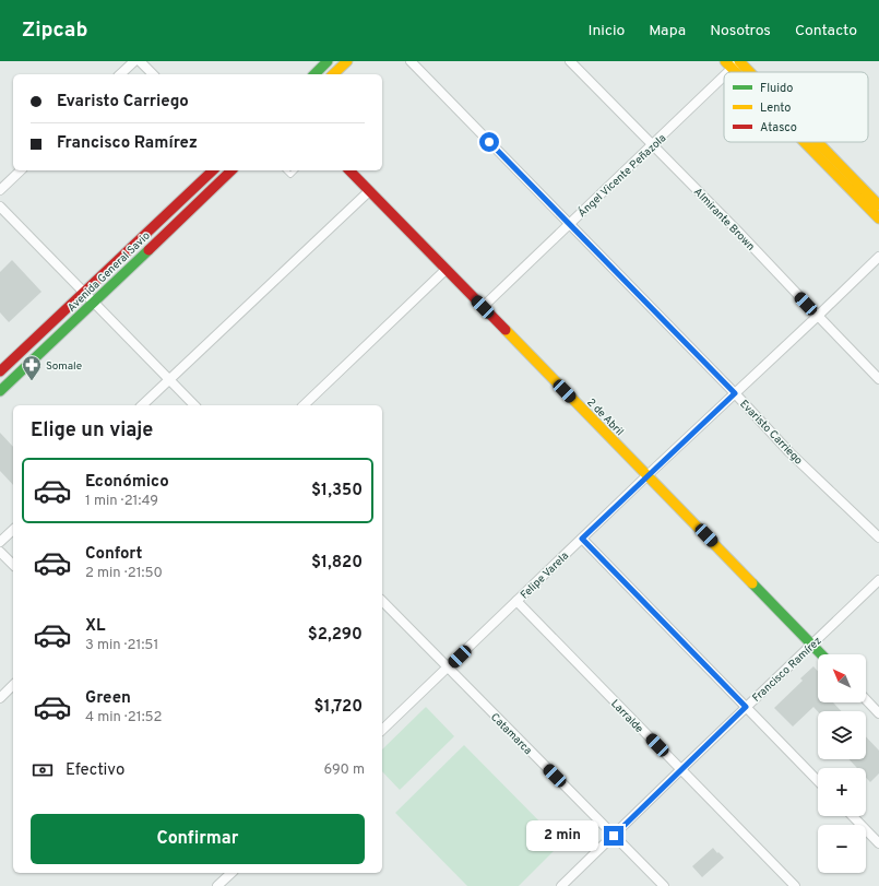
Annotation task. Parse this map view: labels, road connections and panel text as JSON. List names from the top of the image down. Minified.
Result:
{"streets":{"main road":["Avenida General Savio","2 de Abril"],"street":["Ángel Vicente Peñazola","Almirante Brown","Evaristo Carriego","Felipe Varela","Francisco Ramírez","Larralde","Catamarca"]},"crossings":[["Ángel Vicente Peñazola","Almirante Brown"],["Ángel Vicente Peñazola","2 de Abril"],["Ángel Vicente Peñazola","Evaristo Carriego"],["Almirante Brown","Felipe Varela"],["2 de Abril","Felipe Varela"],["2 de Abril","Francisco Ramírez"],["Evaristo Carriego","Felipe Varela"],["Felipe Varela","Larralde"],["Felipe Varela","Catamarca"],["Francisco Ramírez","Larralde"],["Francisco Ramírez","Catamarca"]],"places":{"pharmacy":["Somale"]},"legend":["Fluido","Lento","Atasco"],"north":"top left","page":{"header":"Zipcab","nav":["Inicio","Mapa","Nosotros","Contacto"],"banner":["Evaristo Carriego","Francisco Ramírez"],"heading":"Elige un viaje","list":[{"name":"Económico","note":"1 min · 21:49","value":"$1,350"},{"name":"Confort","note":"2 min · 21:50","value":"$1,820"},{"name":"XL","note":"3 min · 21:51","value":"$2,290"},{"name":"Green","note":"4 min · 21:52","value":"$1,720"}],"map_buttons":["+","−"],"pay":["Efectivo","690 m"],"buttons":"Confirmar","bubble":"2 min"}}
